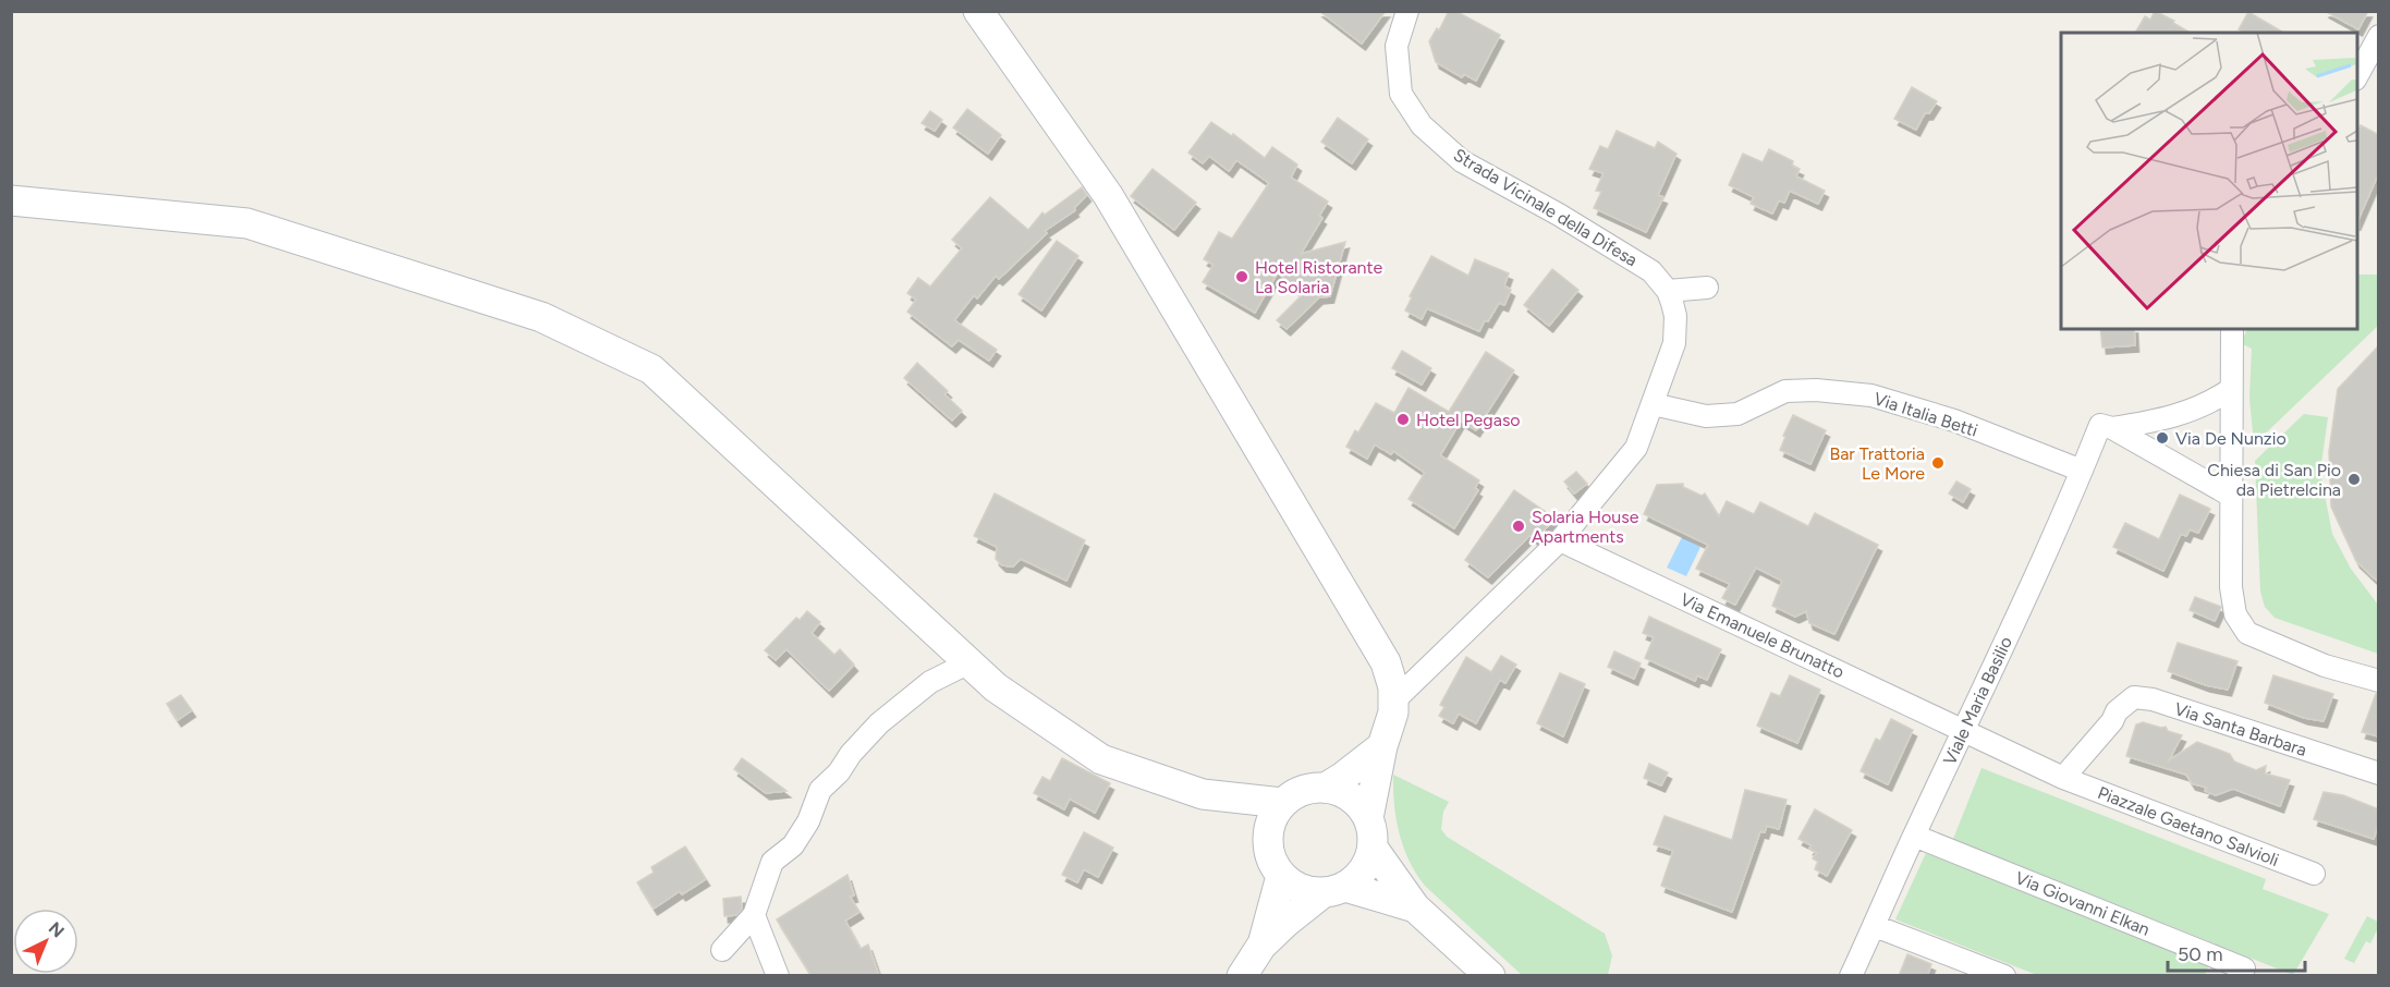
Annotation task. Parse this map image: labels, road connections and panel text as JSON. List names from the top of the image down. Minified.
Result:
{"streets":{"street":["Strada Vicinale della Difesa","Via Italia Betti","Via Emanuele Brunatto","Viale Maria Basilio","Via Santa Barbara","Piazzale Gaetano Salvioli","Via Giovanni Elkan"]},"crossings":[["Via Italia Betti","Viale Maria Basilio"],["Via Emanuele Brunatto","Viale Maria Basilio"],["Via Emanuele Brunatto","Piazzale Gaetano Salvioli"],["Viale Maria Basilio","Piazzale Gaetano Salvioli"],["Viale Maria Basilio","Via Giovanni Elkan"],["Via Santa Barbara","Piazzale Gaetano Salvioli"]],"places":["Hotel Ristorante La Solaria","Hotel Pegaso","Via De Nunzio","Bar Trattoria Le More","Chiesa di San Pio da Pietrelcina","Solaria House Apartments"],"scale_bar":"50 m","north":"top right"}
